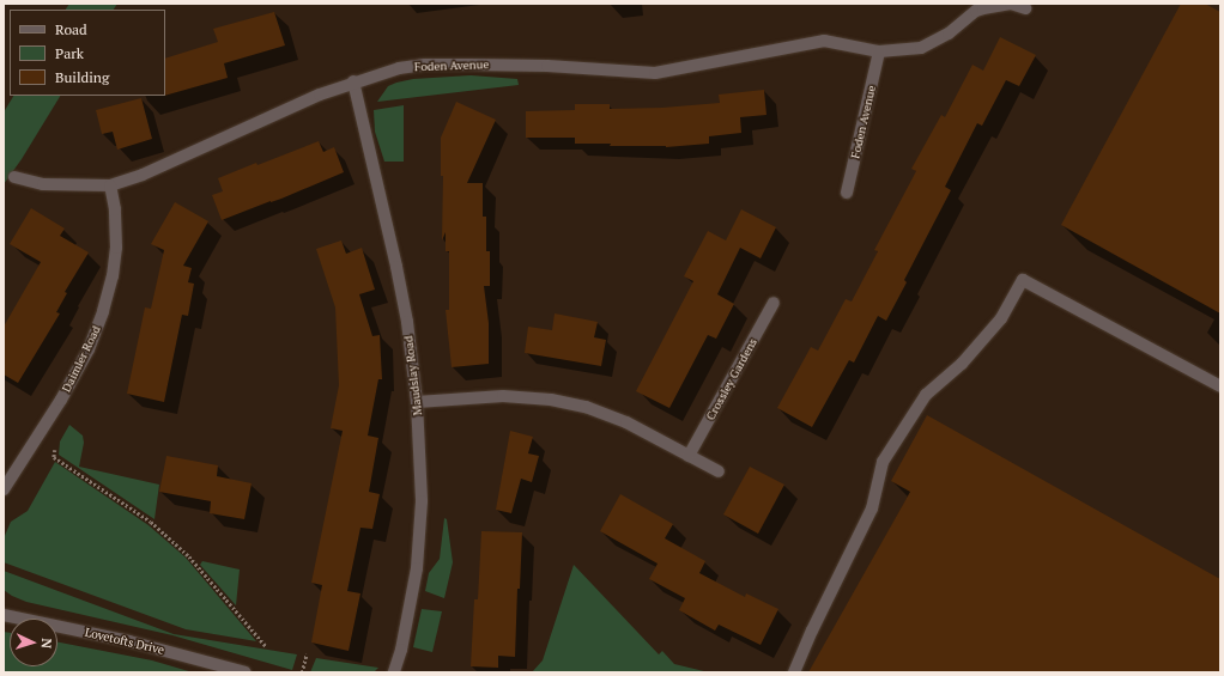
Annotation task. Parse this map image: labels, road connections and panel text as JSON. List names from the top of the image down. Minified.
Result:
{"streets":{"street":["Foden Avenue","Daimler Road","Maudslay Road","Crossley Gardens","Lovetofts Drive"]},"crossings":[["Foden Avenue","Daimler Road"],["Foden Avenue","Maudslay Road"]],"legend":["Road","Park","Building"],"north":"right"}
